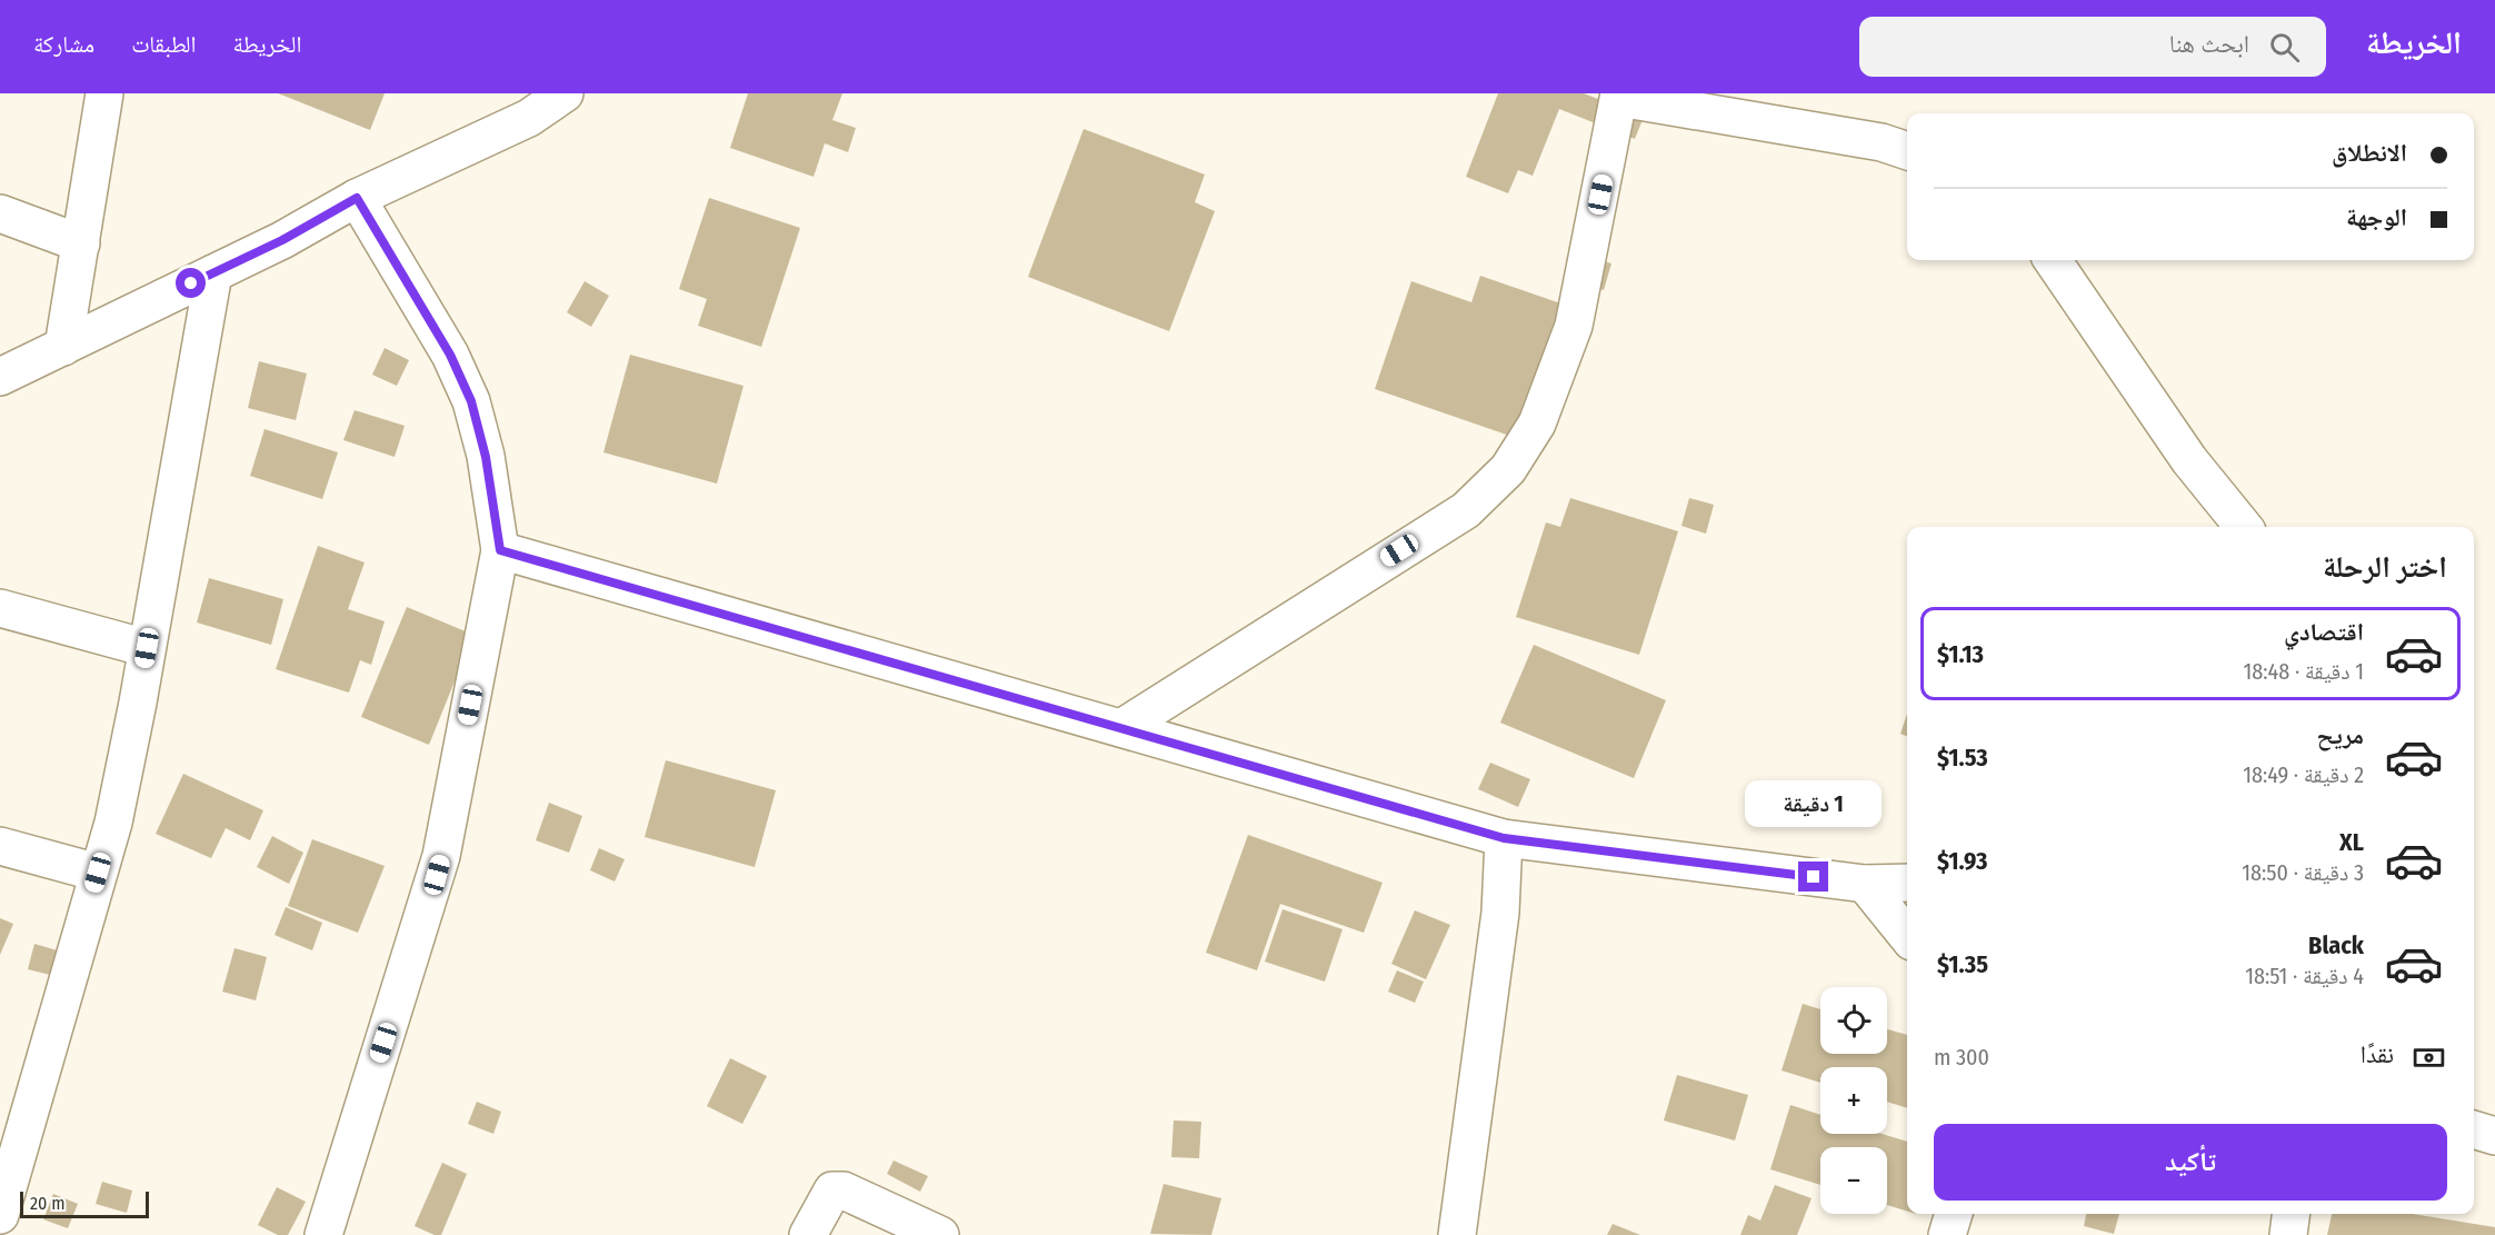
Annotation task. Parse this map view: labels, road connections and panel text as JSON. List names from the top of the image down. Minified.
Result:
{"scale_bar":"20 m","page":{"header":"الخريطة","search":"ابحث هنا","nav":["الخريطة","الطبقات","مشاركة"],"banner":["الانطلاق","الوجهة"],"heading":"اختر الرحلة","list":[{"name":"اقتصادي","note":"1 دقيقة · 18:48","value":"$1.13"},{"name":"مريح","note":"2 دقيقة · 18:49","value":"$1.53"},{"name":"XL","note":"3 دقيقة · 18:50","value":"$1.93"},{"name":"Black","note":"4 دقيقة · 18:51","value":"$1.35"}],"bubble":"1 دقيقة","map_buttons":["+","−"],"pay":["نقدًا","300 m"],"buttons":"تأكيد","scale":"20 m"}}
